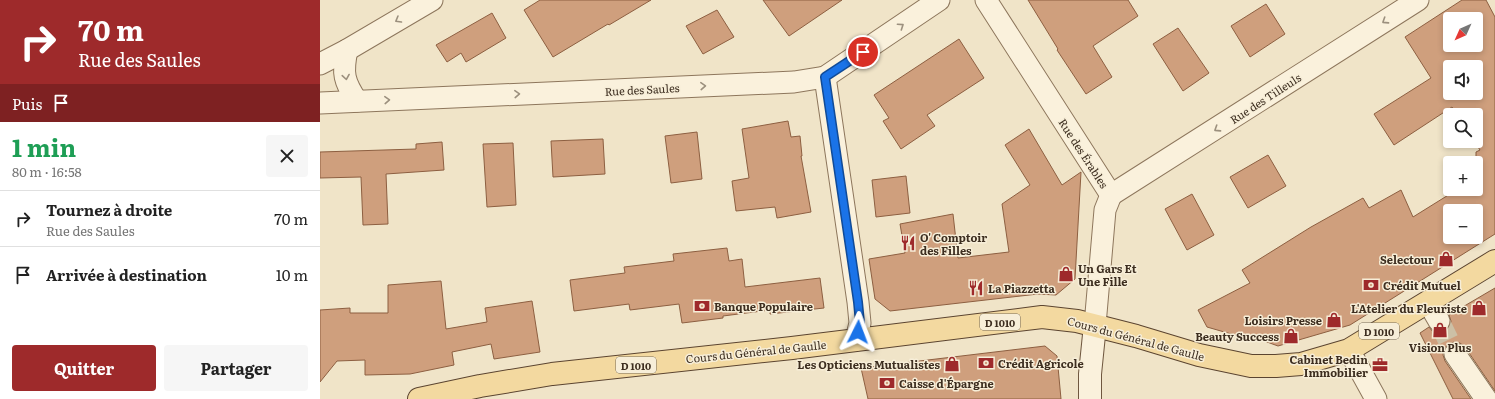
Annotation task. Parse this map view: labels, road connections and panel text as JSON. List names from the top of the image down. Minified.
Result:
{"streets":{"main road":["D 1010","Cours du Général de Gaulle"],"street":["Rue des Saules","Rue des Tilleuls","Rue des Érables"]},"crossings":[["Rue des Tilleuls","Rue des Érables"],["Rue des Érables","Cours du Général de Gaulle"]],"one_way":["Rue des Saules","Rue des Tilleuls"],"places":{"restaurant":["O' Comptoir des Filles","La Piazzetta"],"shop":["Selectour","Un Gars Et Une Fille","L'Atelier du Fleuriste","Loisirs Presse","Vision Plus","Beauty Success","Les Opticiens Mutualistes"],"bank":["Crédit Mutuel","Banque Populaire","Crédit Agricole","Caisse d'Épargne"],"office":["Cabinet Bedin Immobilier"]},"north":"bottom left","page":{"turn":["70 m","Rue des Saules"],"map_buttons":["+","−"],"then":"Puis","heading":["1 min","80 m · 16:58"],"list":[{"name":"Tournez à droite","note":"Rue des Saules","value":"70 m"},{"name":"Arrivée à destination","value":"10 m"}],"buttons":["Quitter","Partager"]}}
